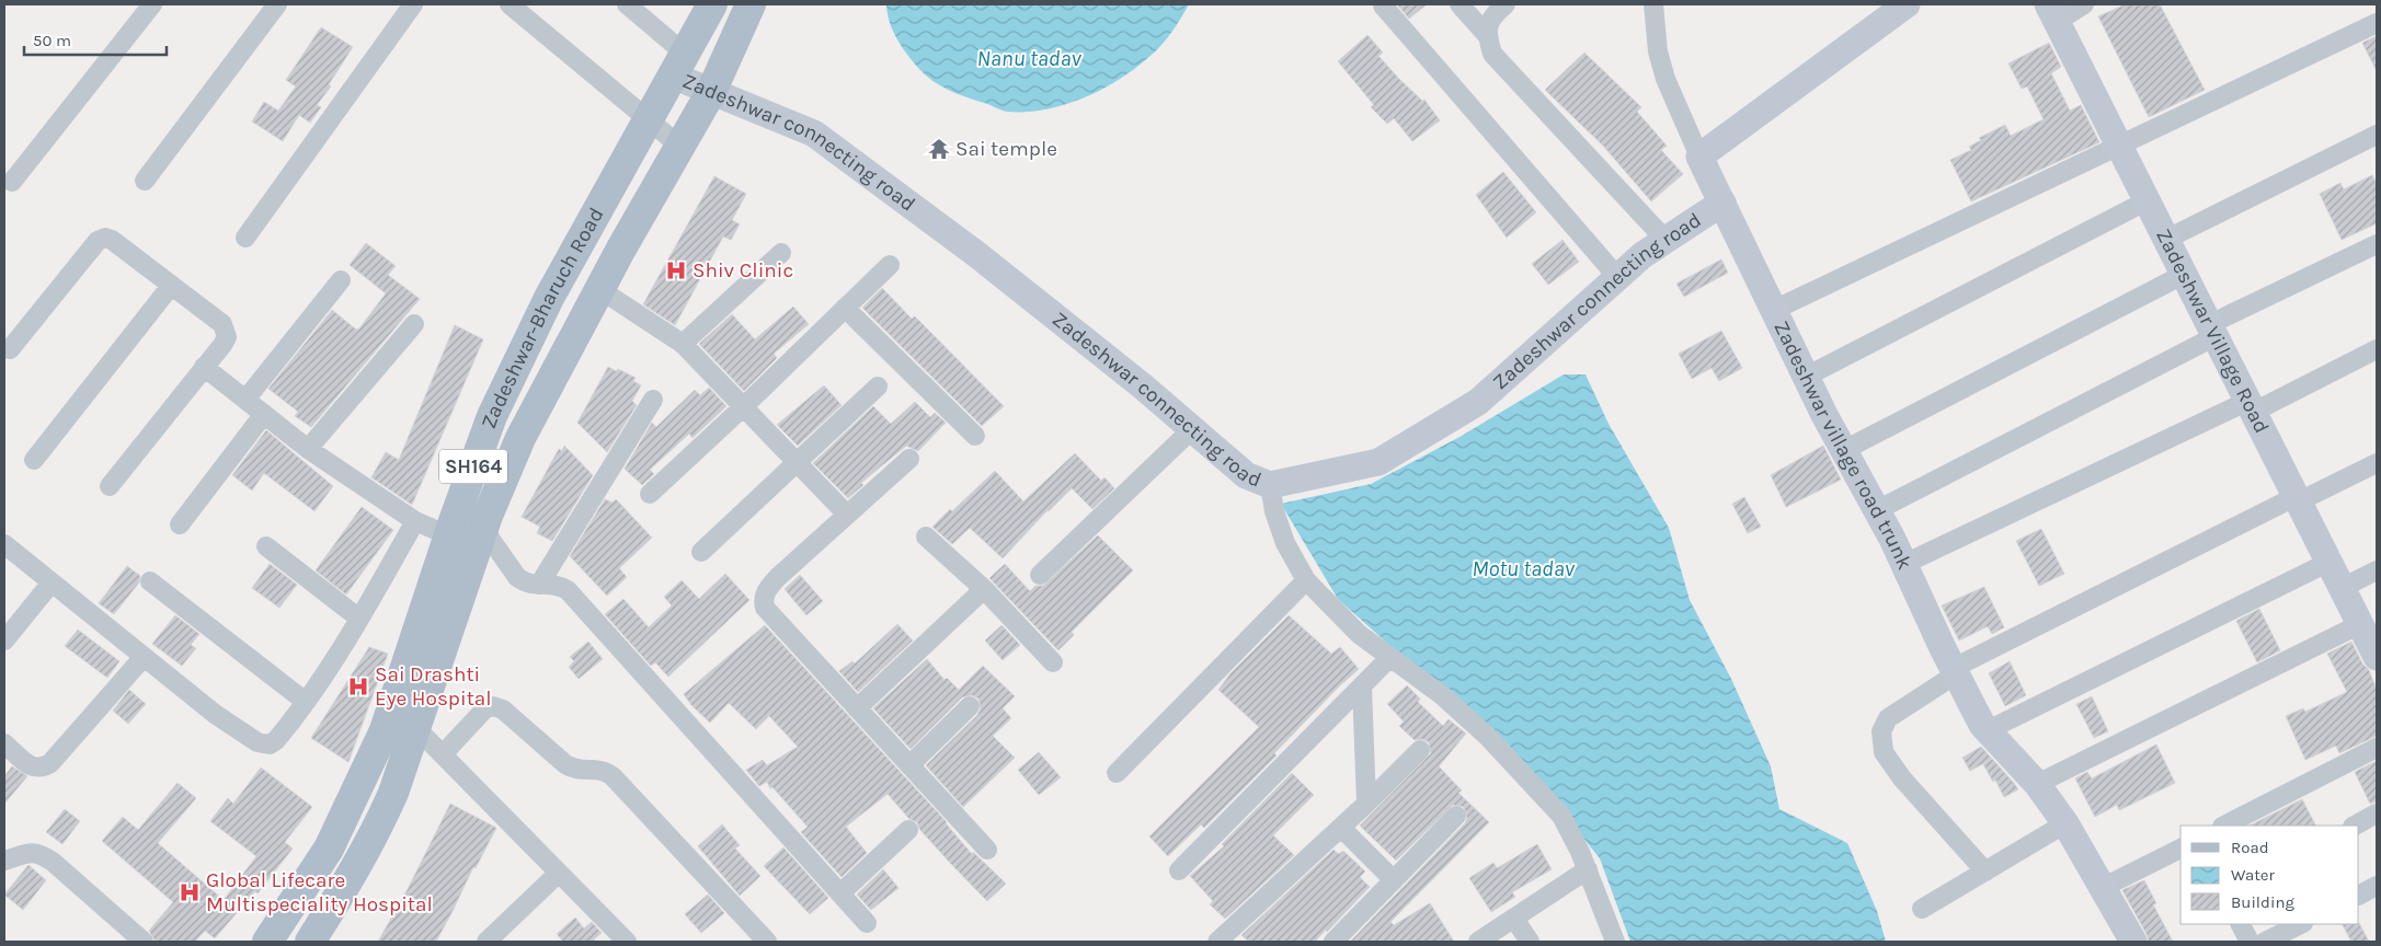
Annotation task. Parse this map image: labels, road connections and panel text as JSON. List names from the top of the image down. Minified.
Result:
{"streets":{"main road":["Zadeshwar-Bharuch Road","SH164"],"street":["Zadeshwar connecting road","Zadeshwar Village Road","Zadeshwar village road trunk"]},"crossings":[["Zadeshwar connecting road","Zadeshwar-Bharuch Road"],["Zadeshwar connecting road","Zadeshwar village road trunk"]],"water":["Nanu tadav","Motu tadav"],"places":{"temple":["Sai temple"],"hospital":["Shiv Clinic","Sai Drashti Eye Hospital","Global Lifecare Multispeciality Hospital"]},"legend":["Road","Water","Building"],"scale_bar":"50 m"}
